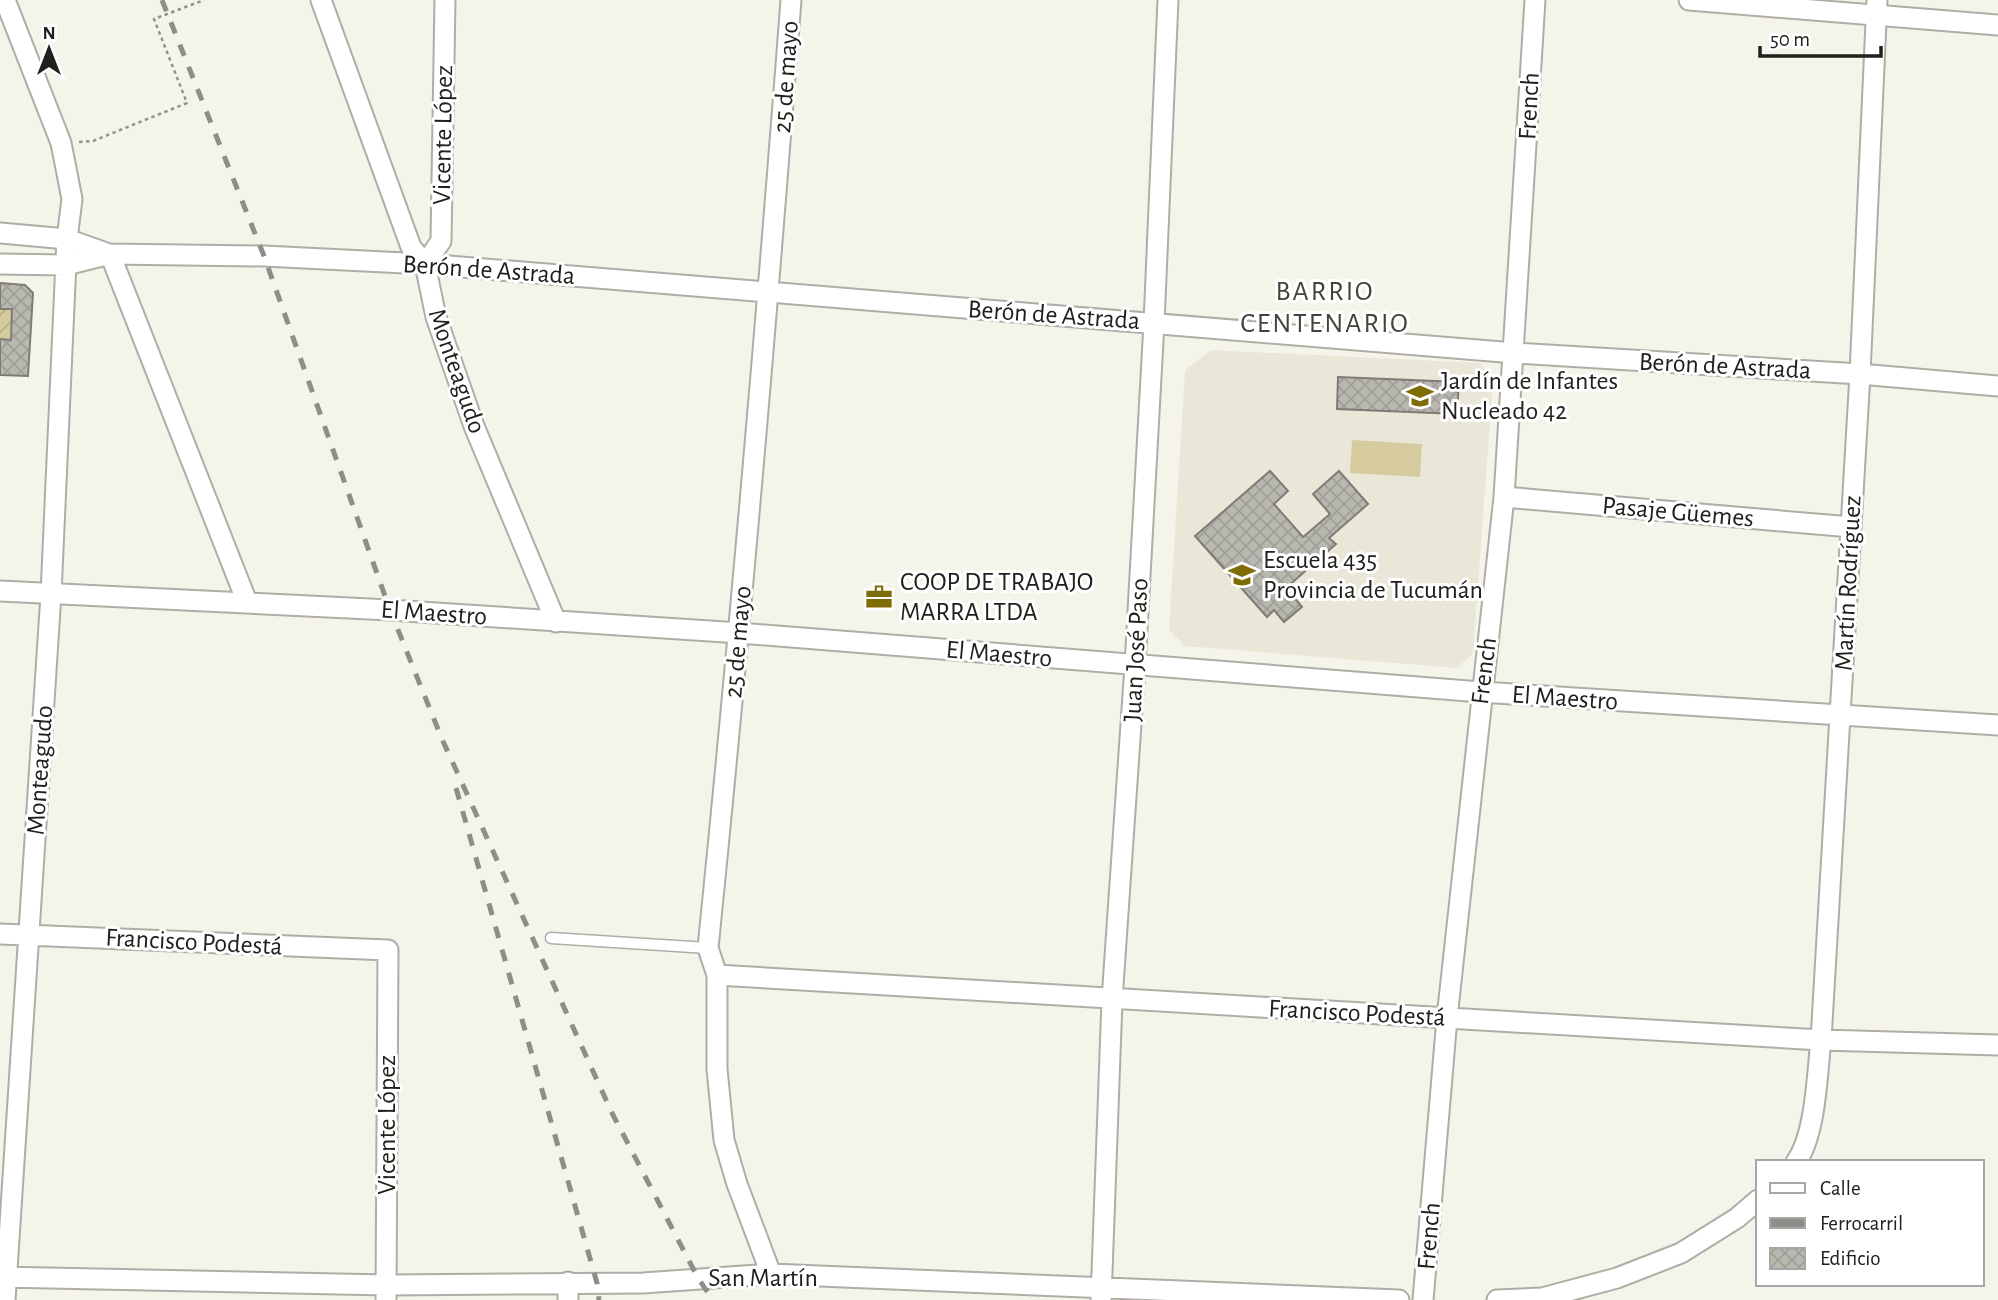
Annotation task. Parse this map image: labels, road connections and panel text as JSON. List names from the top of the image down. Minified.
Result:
{"streets":{"street":["25 de mayo","French","Vicente López","Berón de Astrada","Monteagudo","Pasaje Güemes","Martín Rodríguez","El Maestro","Juan José Paso","Francisco Podestá","San Martín"]},"crossings":[["25 de mayo","Berón de Astrada"],["25 de mayo","El Maestro"],["25 de mayo","Francisco Podestá"],["25 de mayo","San Martín"],["French","Berón de Astrada"],["French","Pasaje Güemes"],["French","El Maestro"],["French","Francisco Podestá"],["Vicente López","Berón de Astrada"],["Vicente López","Monteagudo"],["Vicente López","Francisco Podestá"],["Vicente López","San Martín"],["Berón de Astrada","Monteagudo"],["Berón de Astrada","Martín Rodríguez"],["Berón de Astrada","Juan José Paso"],["Monteagudo","El Maestro"],["Monteagudo","Francisco Podestá"],["Monteagudo","San Martín"],["Pasaje Güemes","Martín Rodríguez"],["Martín Rodríguez","El Maestro"],["Martín Rodríguez","Francisco Podestá"],["El Maestro","Juan José Paso"],["Juan José Paso","Francisco Podestá"],["Juan José Paso","San Martín"]],"districts":["BARRIO CENTENARIO"],"places":{"school or university":["Jardín de Infantes Nucleado 42","Escuela 435 Provincia de Tucumán"],"office":["COOP DE TRABAJO MARRA LTDA"]},"legend":["Calle","Ferrocarril","Edificio"],"scale_bar":"50 m","north":"top"}
